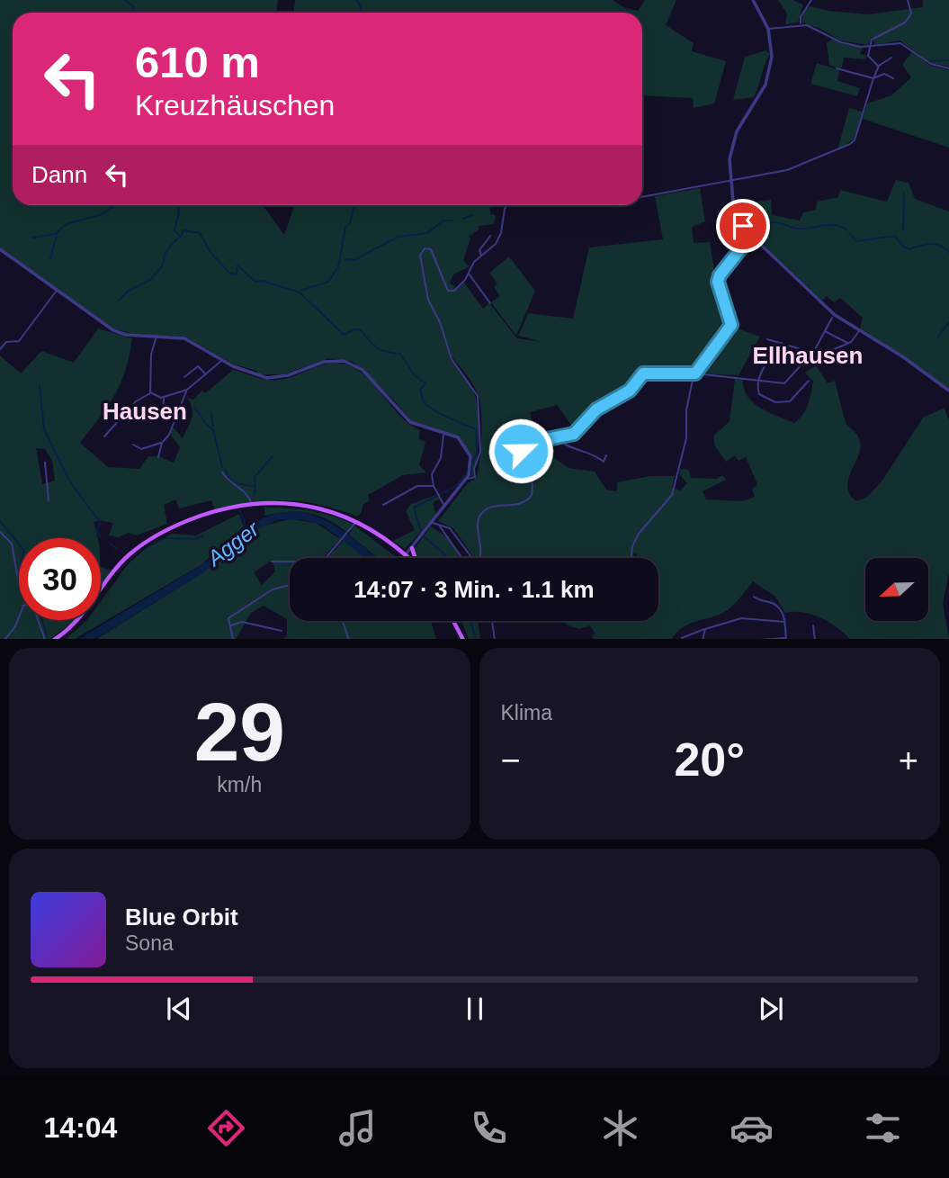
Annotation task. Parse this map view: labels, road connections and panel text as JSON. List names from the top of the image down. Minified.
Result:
{"districts":["Ellhausen","Hausen"],"water":["Agger"],"north":"left","page":{"turn":["610 m","Kreuzhäuschen"],"then":"Dann","limit":"30","trip":"14:07 · 3 Min. · 1.1 km","tile":[["29","km/h"],"Klima"],"heat":["−","20°","+"],"song":["Blue Orbit","Sona"],"tabs":"14:04"}}
